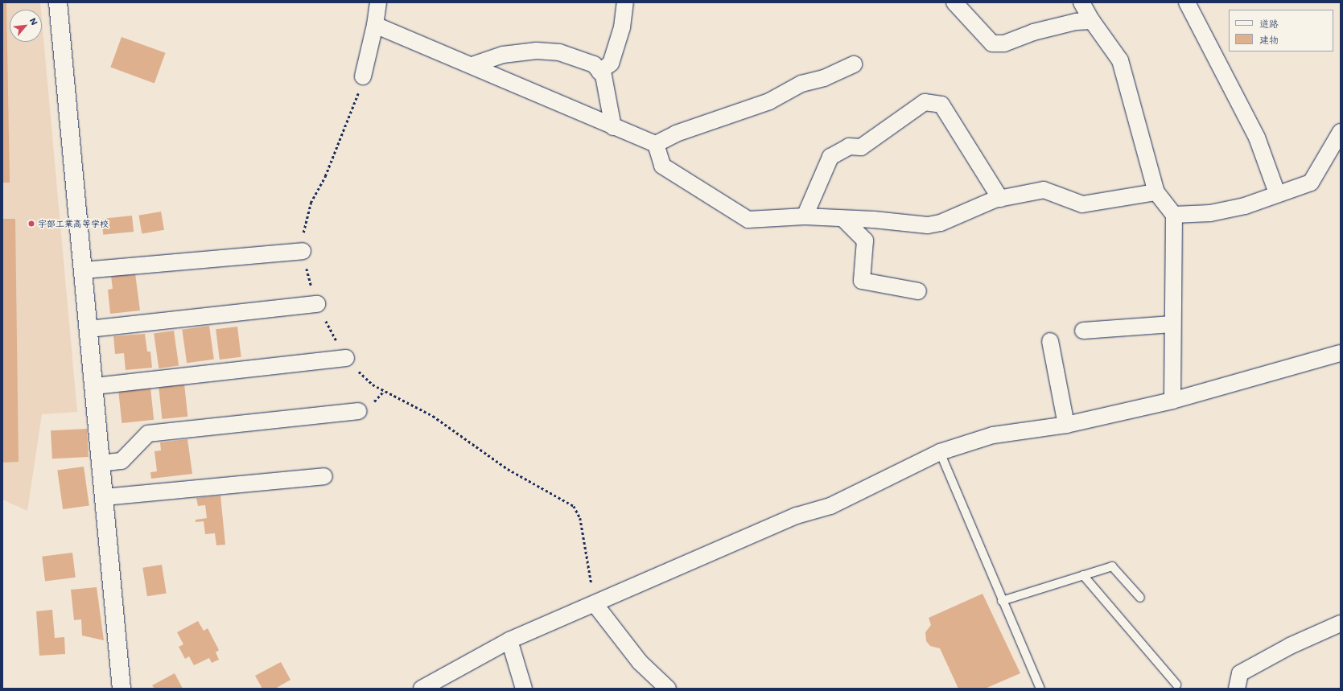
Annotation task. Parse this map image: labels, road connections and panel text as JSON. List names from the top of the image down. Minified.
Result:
{"places":["宇部工業高等学校"],"legend":["道路","建物"],"north":"top right"}
